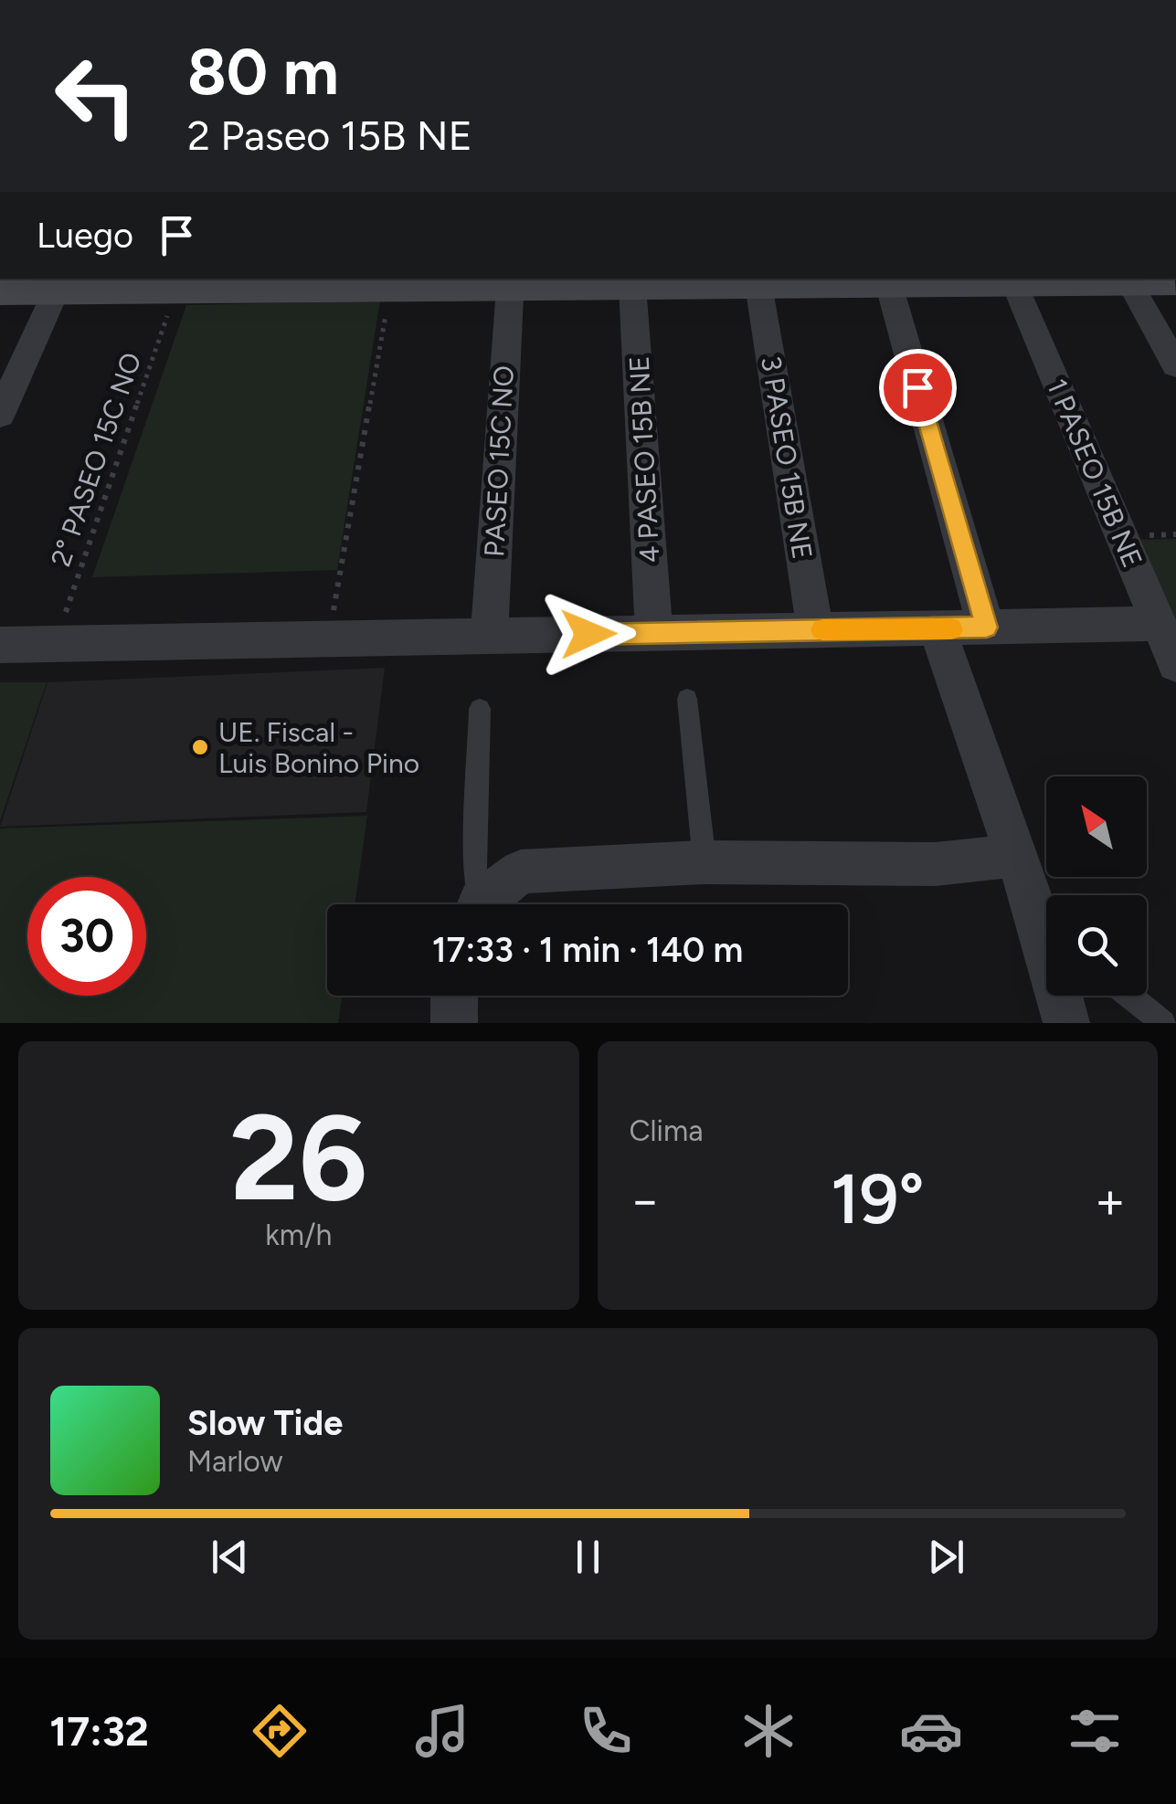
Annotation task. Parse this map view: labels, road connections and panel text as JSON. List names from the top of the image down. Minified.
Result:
{"streets":{"street":["3 PASEO 15B NE","4 PASEO 15B NE","PASEO 15C NO","1 PASEO 15B NE"],"path":["2° PASEO 15C NO"]},"places":["UE. Fiscal - Luis Bonino Pino"],"north":"top left","page":{"turn":["80 m","2 Paseo 15B NE"],"then":"Luego","limit":"30","trip":"17:33 · 1 min · 140 m","tile":[["26","km/h"],"Clima"],"heat":["−","19°","+"],"song":["Slow Tide","Marlow"],"tabs":"17:32"}}
